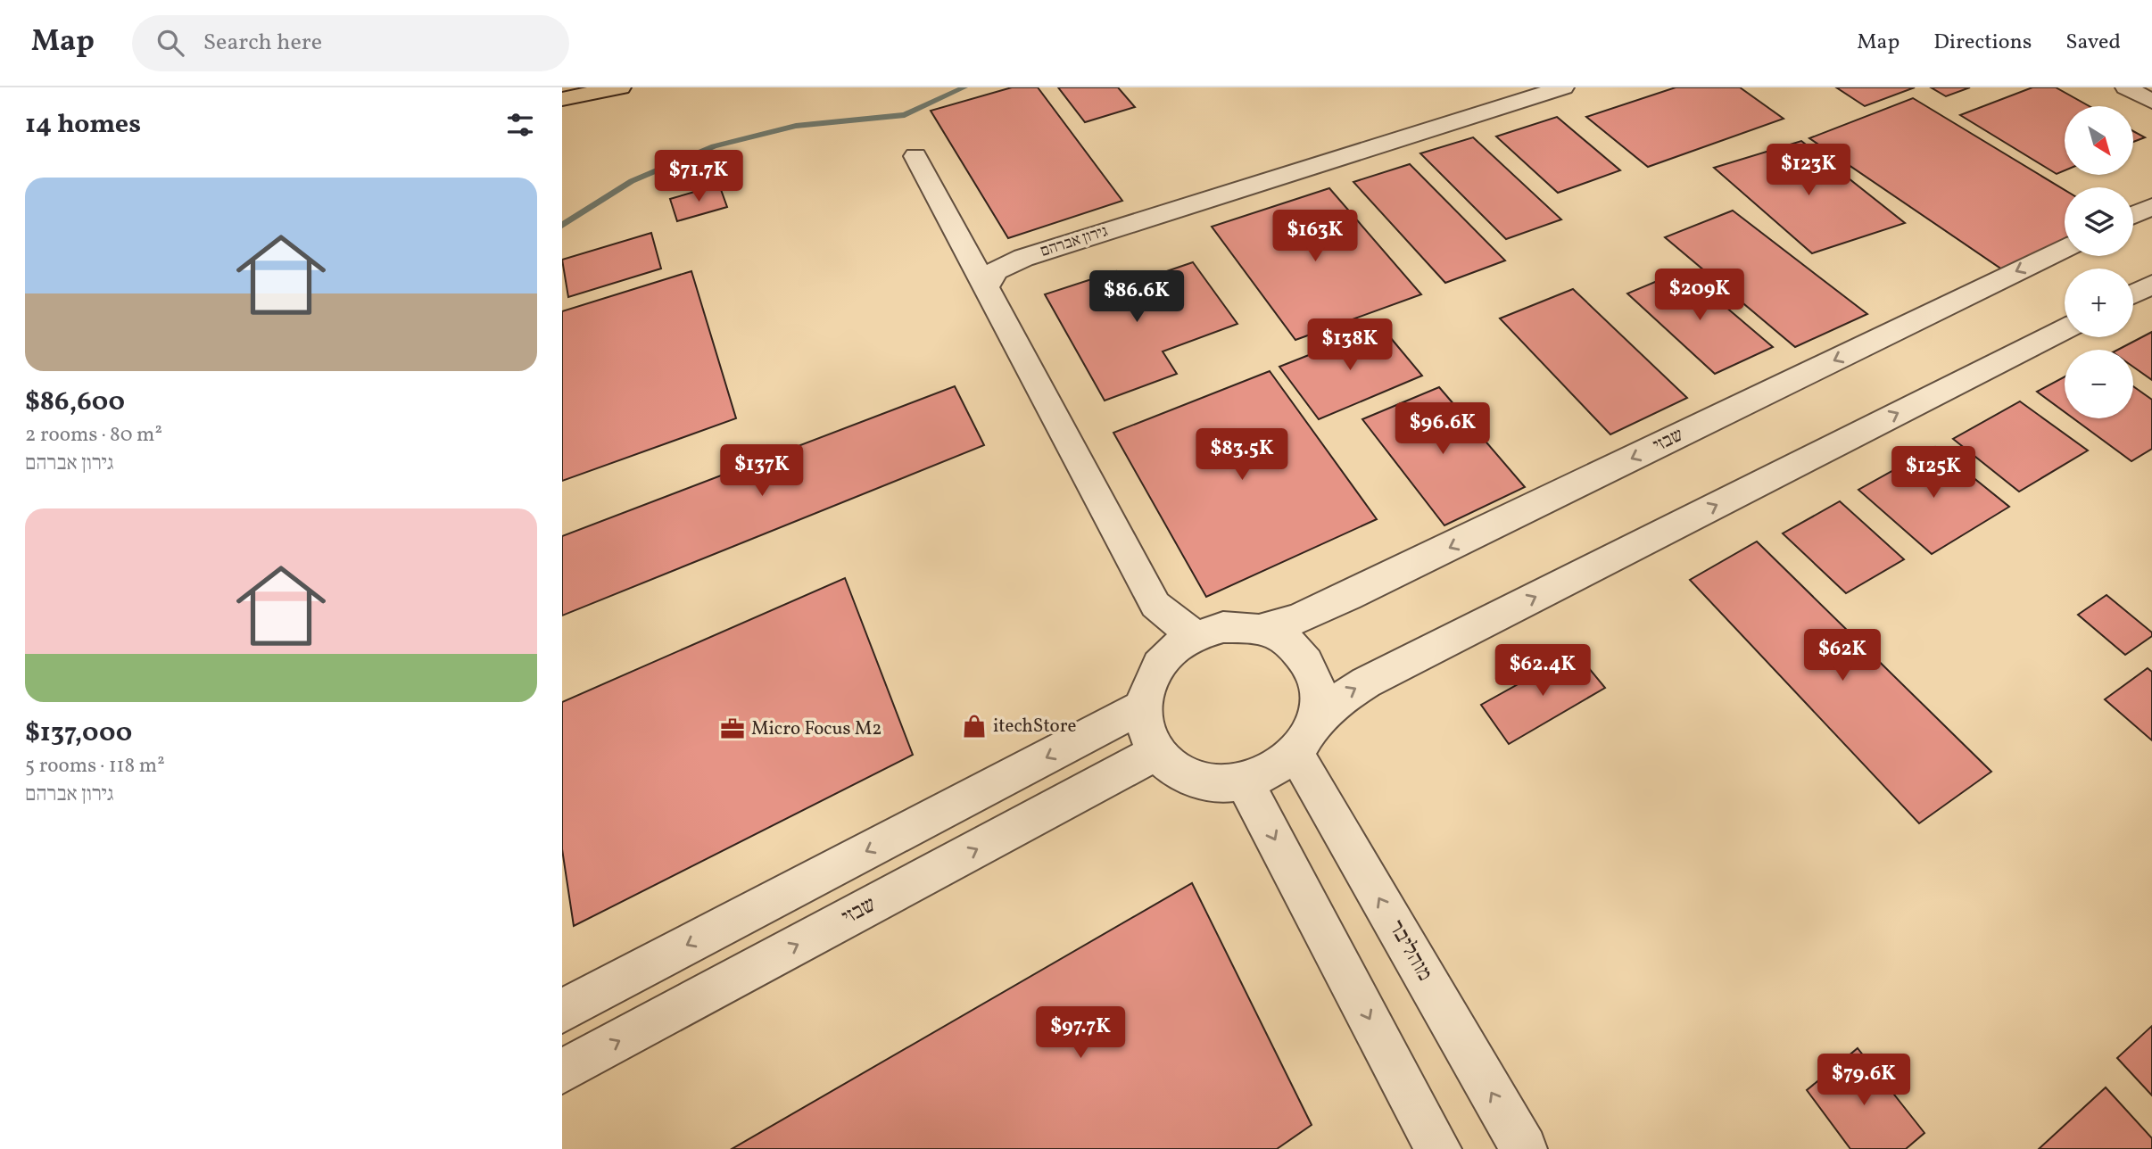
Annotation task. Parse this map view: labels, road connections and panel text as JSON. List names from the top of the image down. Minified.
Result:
{"streets":{"street":["גירון אברהם","שבזי","מוהליבר"]},"crossings":[["שבזי","מוהליבר"]],"places":{"shop":["itechStore"],"office":["Micro Focus M2"]},"north":"bottom right","page":{"header":"Map","search":"Search here","nav":["Map","Directions","Saved"],"heading":"14 homes","map_buttons":["+","−"],"price":["$123K","$71.7K","$163K","$209K","$86.6K","$138K","$96.6K","$83.5K","$137K","$125K","$62K","$62.4K","$97.7K","$79.6K"],"list":[{"name":"$86,600","note":"2 rooms · 80 m² · גירון אברהם"},{"name":"$137,000","note":"5 rooms · 118 m² · גירון אברהם"}]}}
